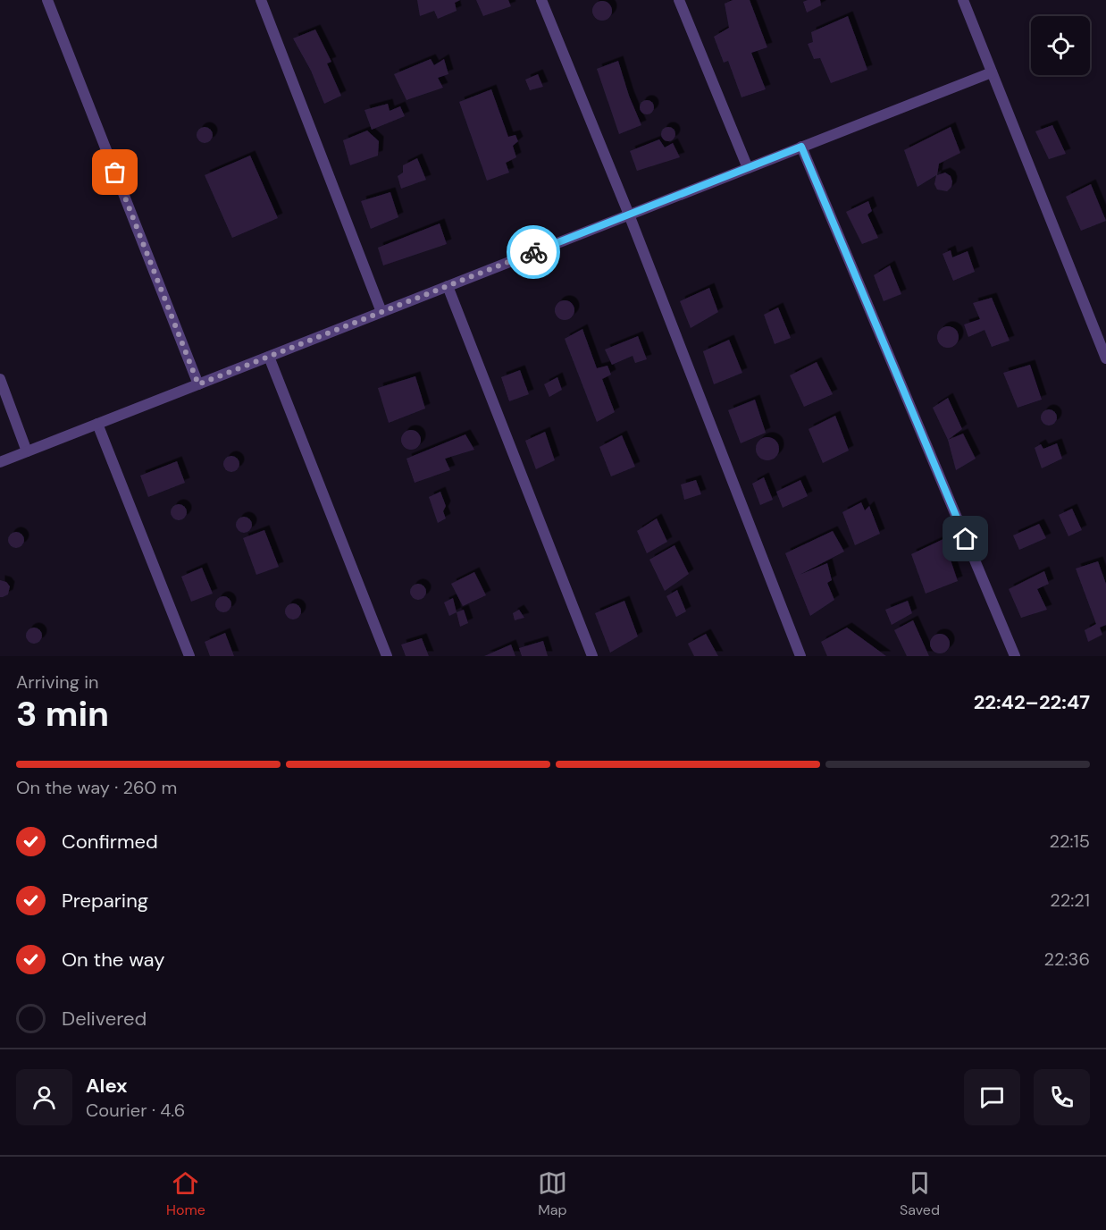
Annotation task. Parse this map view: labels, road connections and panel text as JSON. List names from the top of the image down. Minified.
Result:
{"page":{"heading":["3 min","Arriving in","22:42–22:47"],"panel":["Alex","Courier · 4.6"],"bar":"On the way · 260 m","list":[["Confirmed","22:15"],["Preparing","22:21"],["On the way","22:36"],"Delivered"],"tabs":["Home","Map","Saved"]}}
